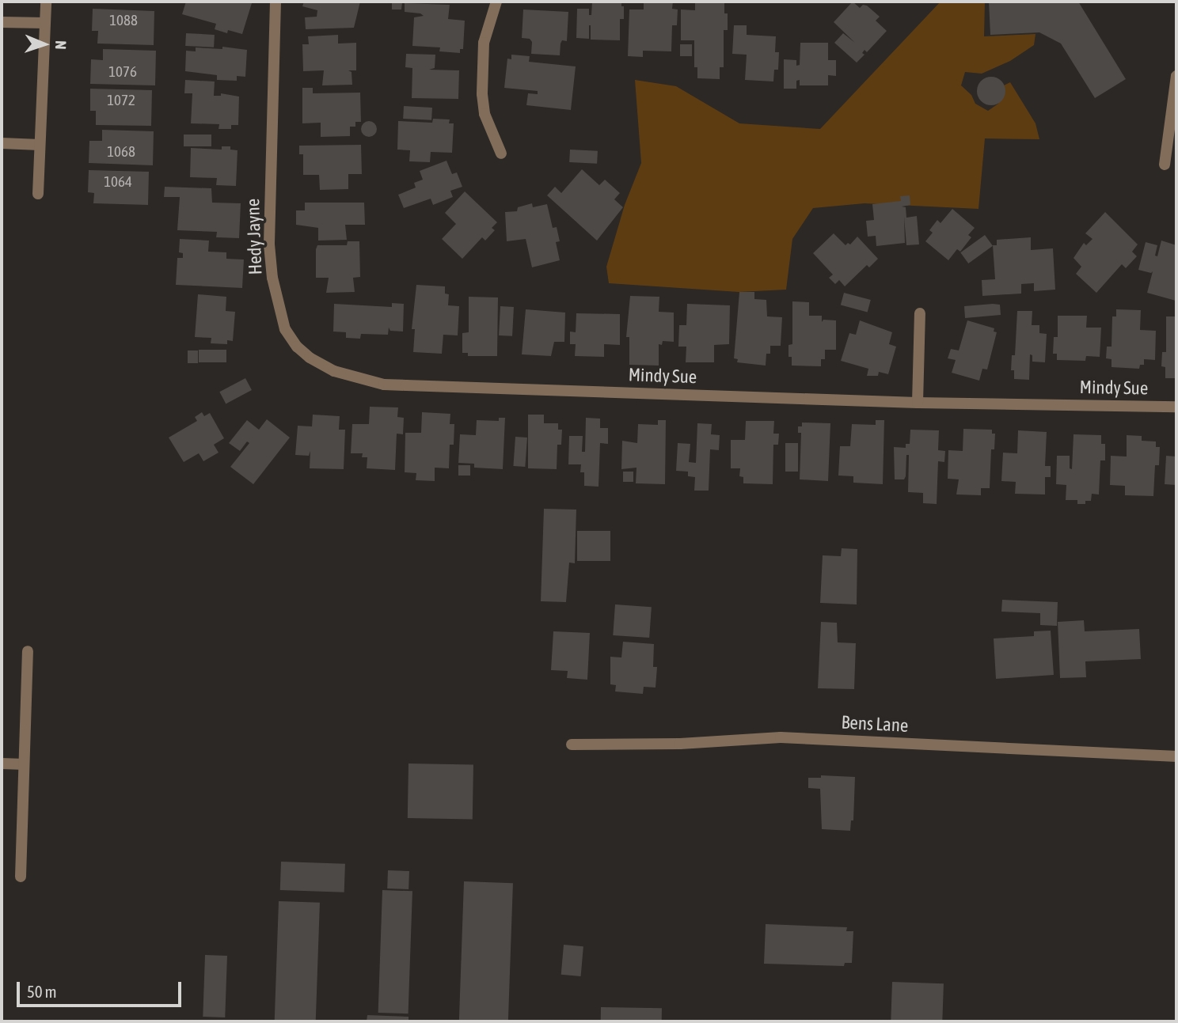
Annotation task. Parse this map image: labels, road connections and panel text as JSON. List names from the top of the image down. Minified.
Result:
{"streets":{"street":["Hedy Jayne","Mindy Sue","Bens Lane"]},"crossings":[["Hedy Jayne","Mindy Sue"]],"house_numbers":["1088","1076","1072","1068","1064"],"scale_bar":"50 m","north":"right"}
